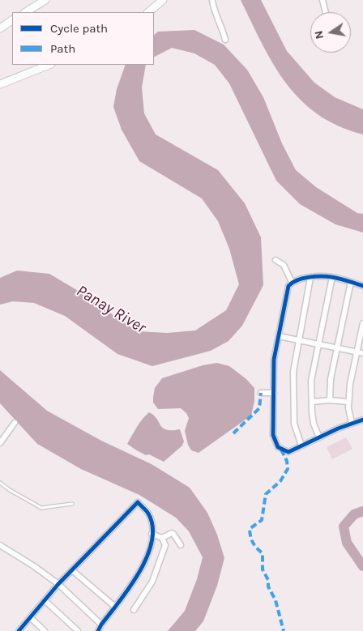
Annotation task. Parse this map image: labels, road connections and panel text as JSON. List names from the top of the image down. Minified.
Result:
{"water":["Panay River"],"legend":["Cycle path","Path"],"north":"left"}
